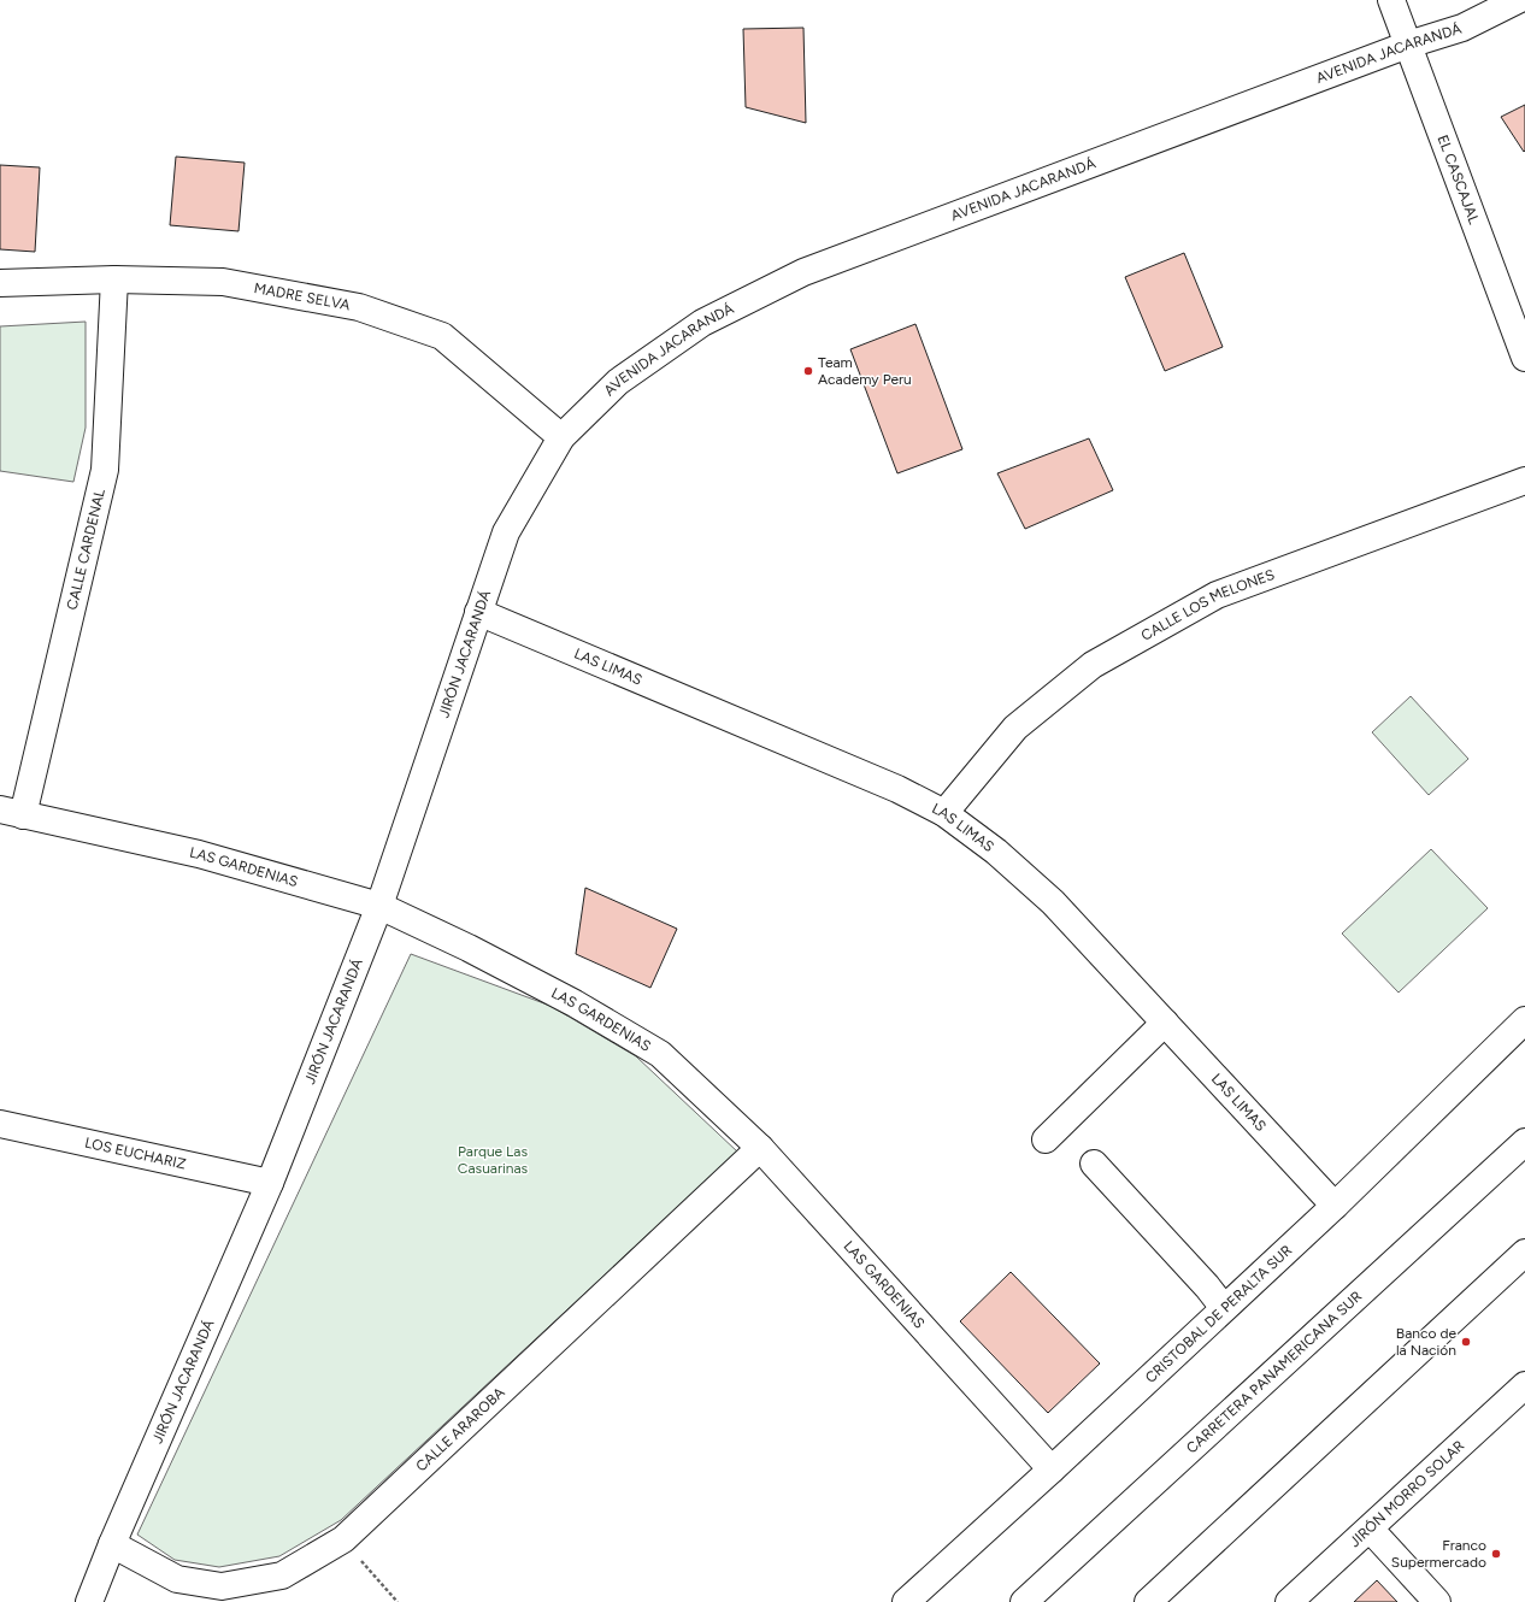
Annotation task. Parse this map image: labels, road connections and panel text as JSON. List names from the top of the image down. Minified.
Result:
{"streets":{"main road":["AVENIDA JACARANDÁ","EL CASCAJAL","MADRE SELVA","CALLE CARDENAL","CALLE LOS MELONES","JIRÓN JACARANDÁ","LAS LIMAS","LAS GARDENIAS","LOS EUCHARIZ","CRISTOBAL DE PERALTA SUR","CARRETERA PANAMERICANA SUR","CALLE ARAROBA","JIRÓN MORRO SOLAR"]},"crossings":[["AVENIDA JACARANDÁ","EL CASCAJAL"],["AVENIDA JACARANDÁ","MADRE SELVA"],["AVENIDA JACARANDÁ","JIRÓN JACARANDÁ"],["MADRE SELVA","CALLE CARDENAL"],["MADRE SELVA","JIRÓN JACARANDÁ"],["CALLE CARDENAL","LAS GARDENIAS"],["CALLE LOS MELONES","LAS LIMAS"],["JIRÓN JACARANDÁ","LAS LIMAS"],["JIRÓN JACARANDÁ","LAS GARDENIAS"],["JIRÓN JACARANDÁ","LOS EUCHARIZ"],["JIRÓN JACARANDÁ","CALLE ARAROBA"],["LAS LIMAS","CRISTOBAL DE PERALTA SUR"],["LAS GARDENIAS","CRISTOBAL DE PERALTA SUR"],["LAS GARDENIAS","CALLE ARAROBA"]],"parks":["Parque Las Casuarinas"],"places":["Team Academy Peru","Banco de la Nación","Franco Supermercado"]}
